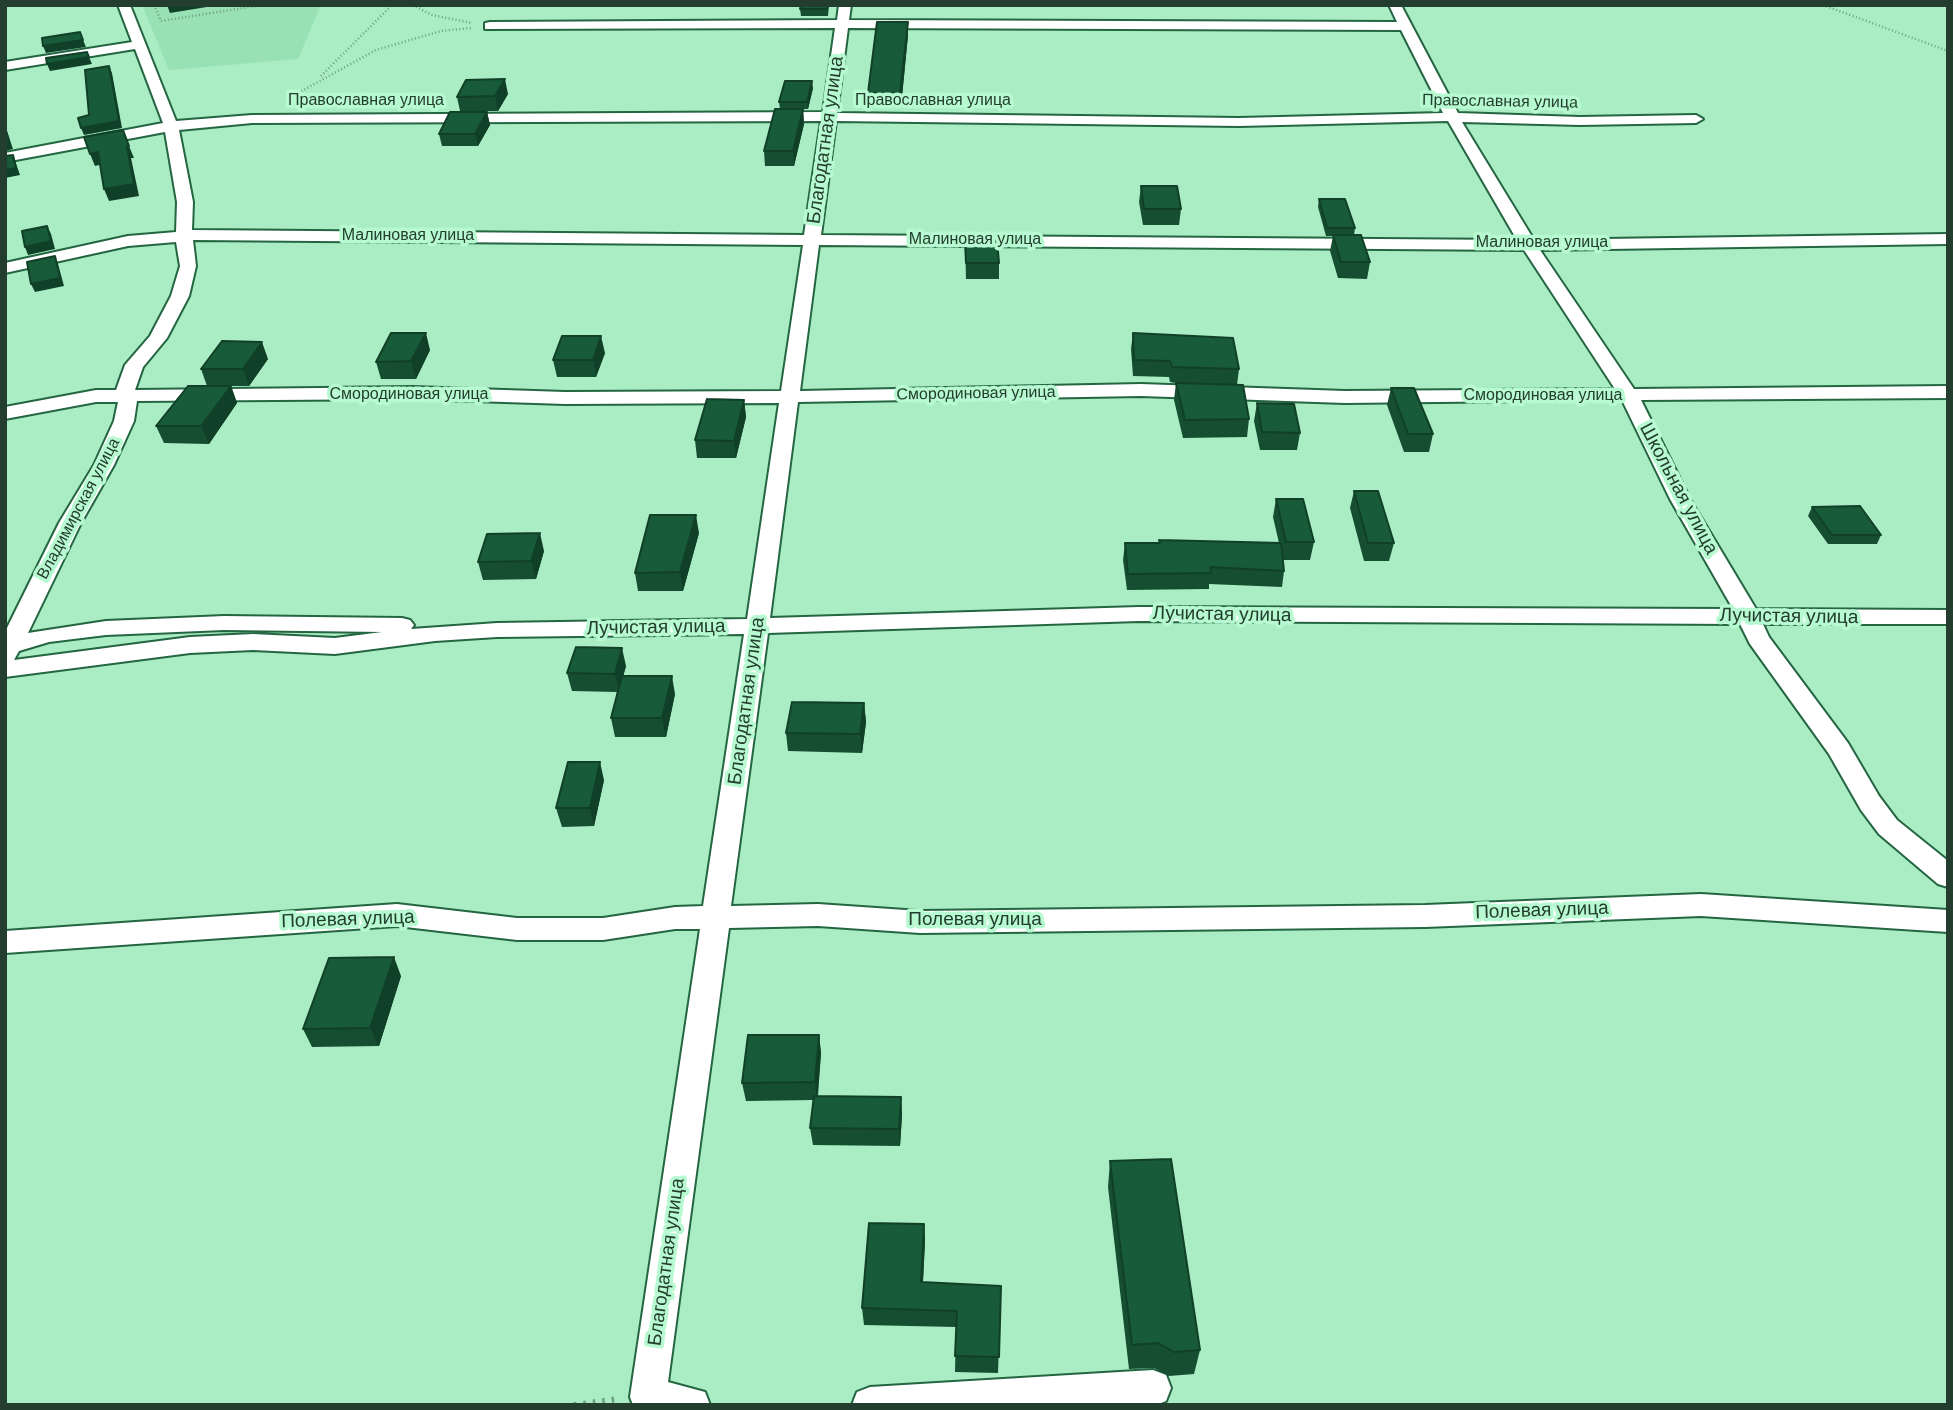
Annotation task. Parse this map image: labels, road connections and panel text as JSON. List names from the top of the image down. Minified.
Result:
{"streets":{"street":["Православная улица","Благодатная улица","Малиновая улица","Смородиновая улица","Школьная улица","Владимирская улица","Лучистая улица","Полевая улица"]},"crossings":[["Православная улица","Благодатная улица"],["Православная улица","Школьная улица"],["Православная улица","Владимирская улица"],["Благодатная улица","Малиновая улица"],["Благодатная улица","Смородиновая улица"],["Благодатная улица","Лучистая улица"],["Благодатная улица","Полевая улица"],["Малиновая улица","Школьная улица"],["Малиновая улица","Владимирская улица"],["Смородиновая улица","Школьная улица"],["Смородиновая улица","Владимирская улица"],["Школьная улица","Лучистая улица"],["Владимирская улица","Лучистая улица"]]}
